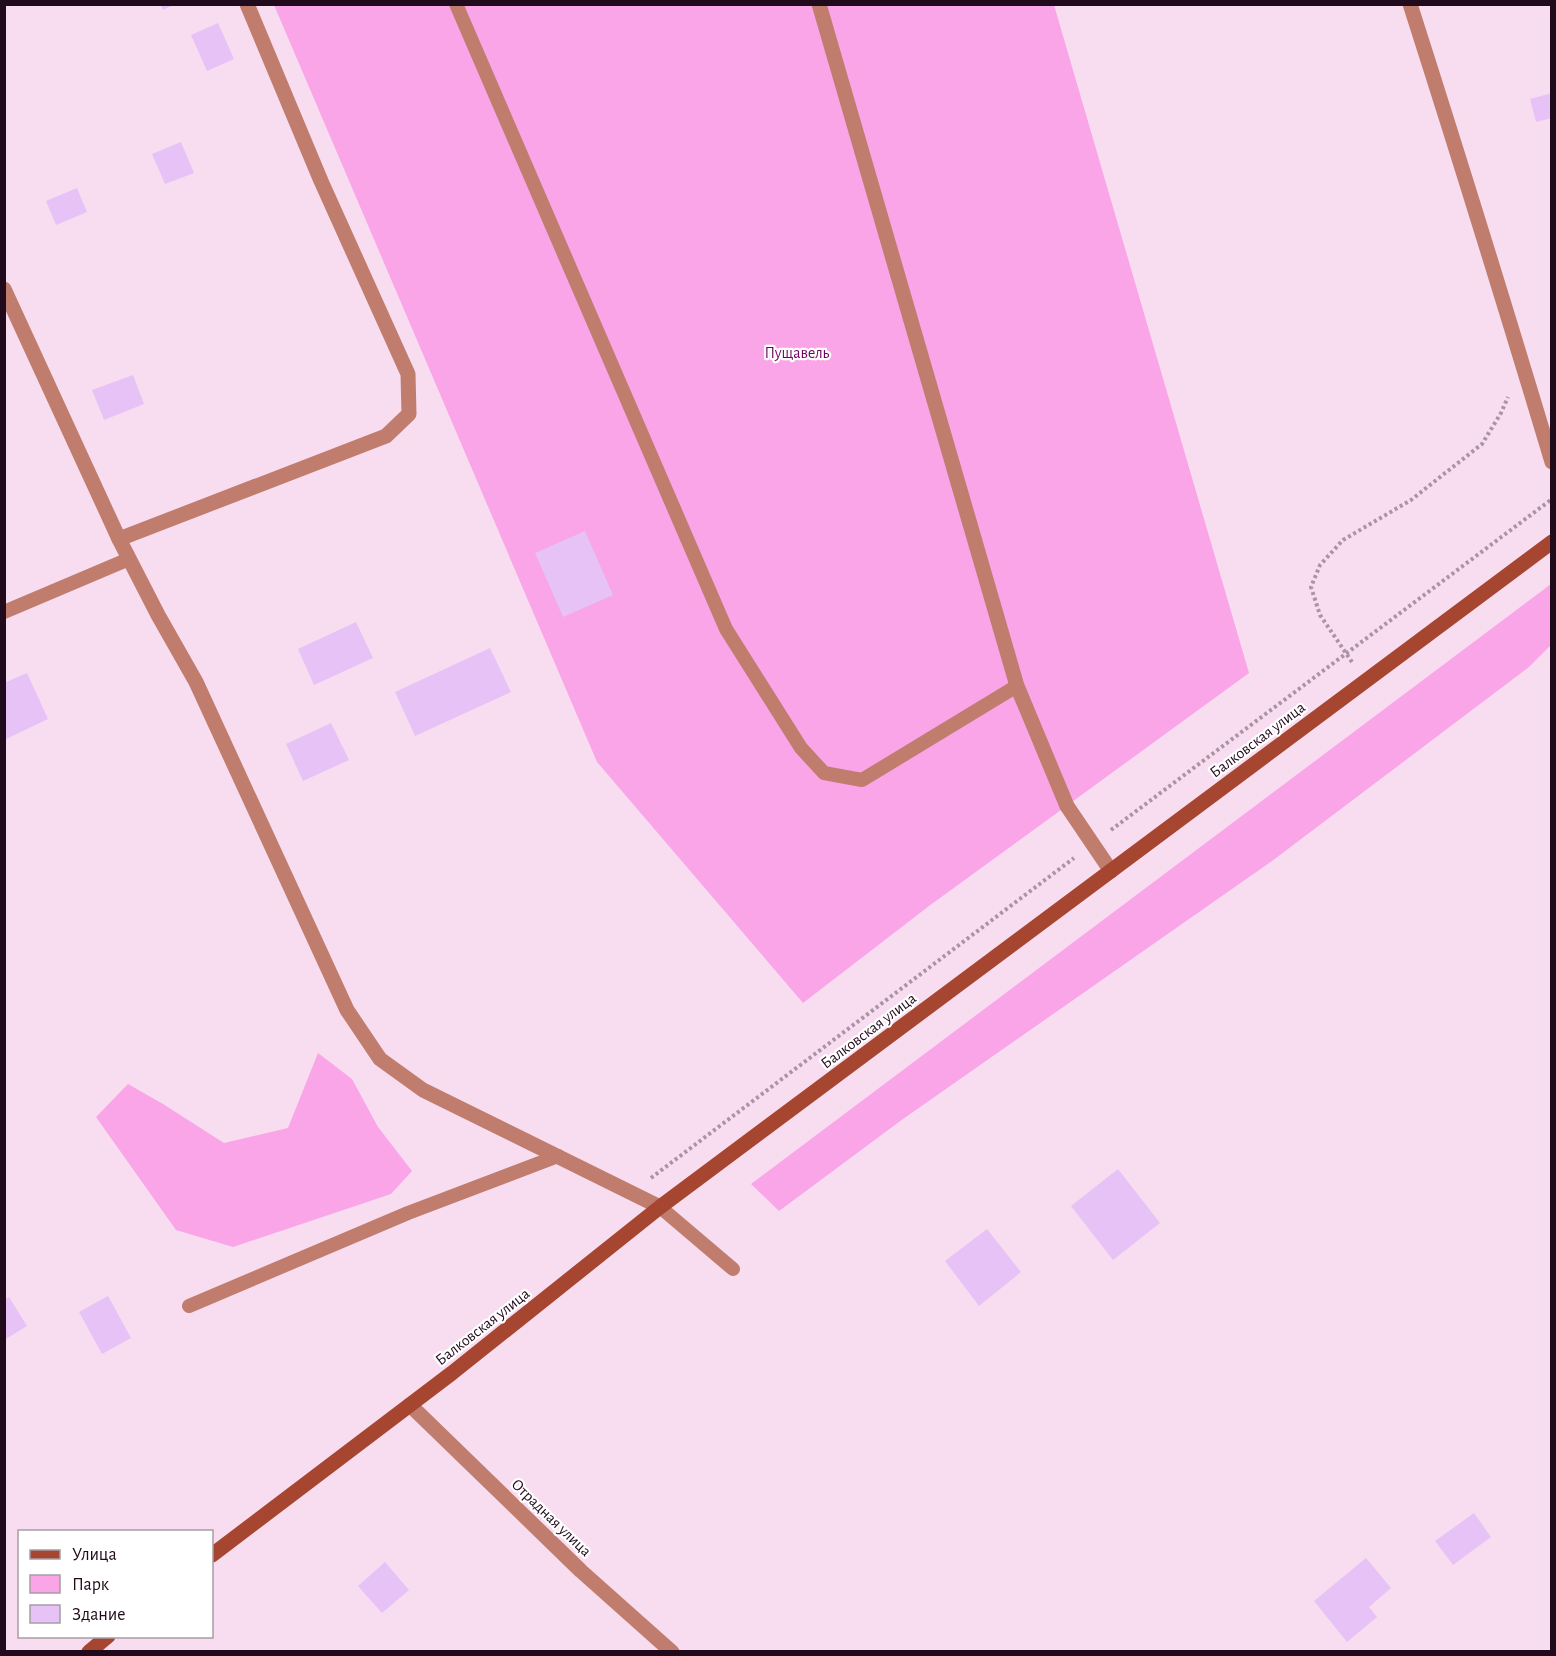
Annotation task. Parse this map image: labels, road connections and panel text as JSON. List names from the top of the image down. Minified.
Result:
{"streets":{"main road":["Балковская улица"],"street":["Отрадная улица"]},"crossings":[["Балковская улица","Отрадная улица"]],"parks":["Пущавель"],"legend":["Улица","Парк","Здание"]}
